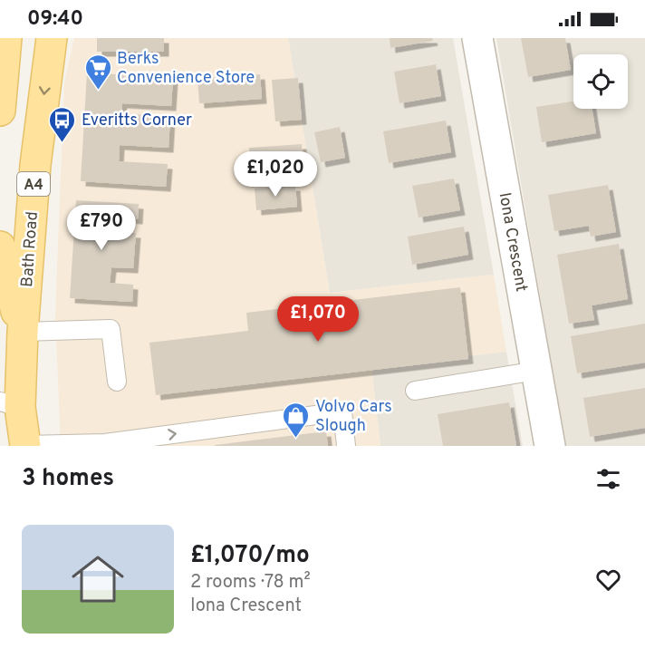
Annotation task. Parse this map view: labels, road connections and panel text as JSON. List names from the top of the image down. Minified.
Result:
{"streets":{"main road":["A4","Bath Road"],"street":["Iona Crescent"]},"places":{"supermarket":["Berks Convenience Store"],"bus stop":["Everitts Corner"],"shop":["Volvo Cars Slough"]},"page":{"status":"09:40","price":["£1,020","£790","£1,070"],"heading":"3 homes","list":[{"name":"£1,070/mo","note":"2 rooms · 78 m² · Iona Crescent"}]}}
